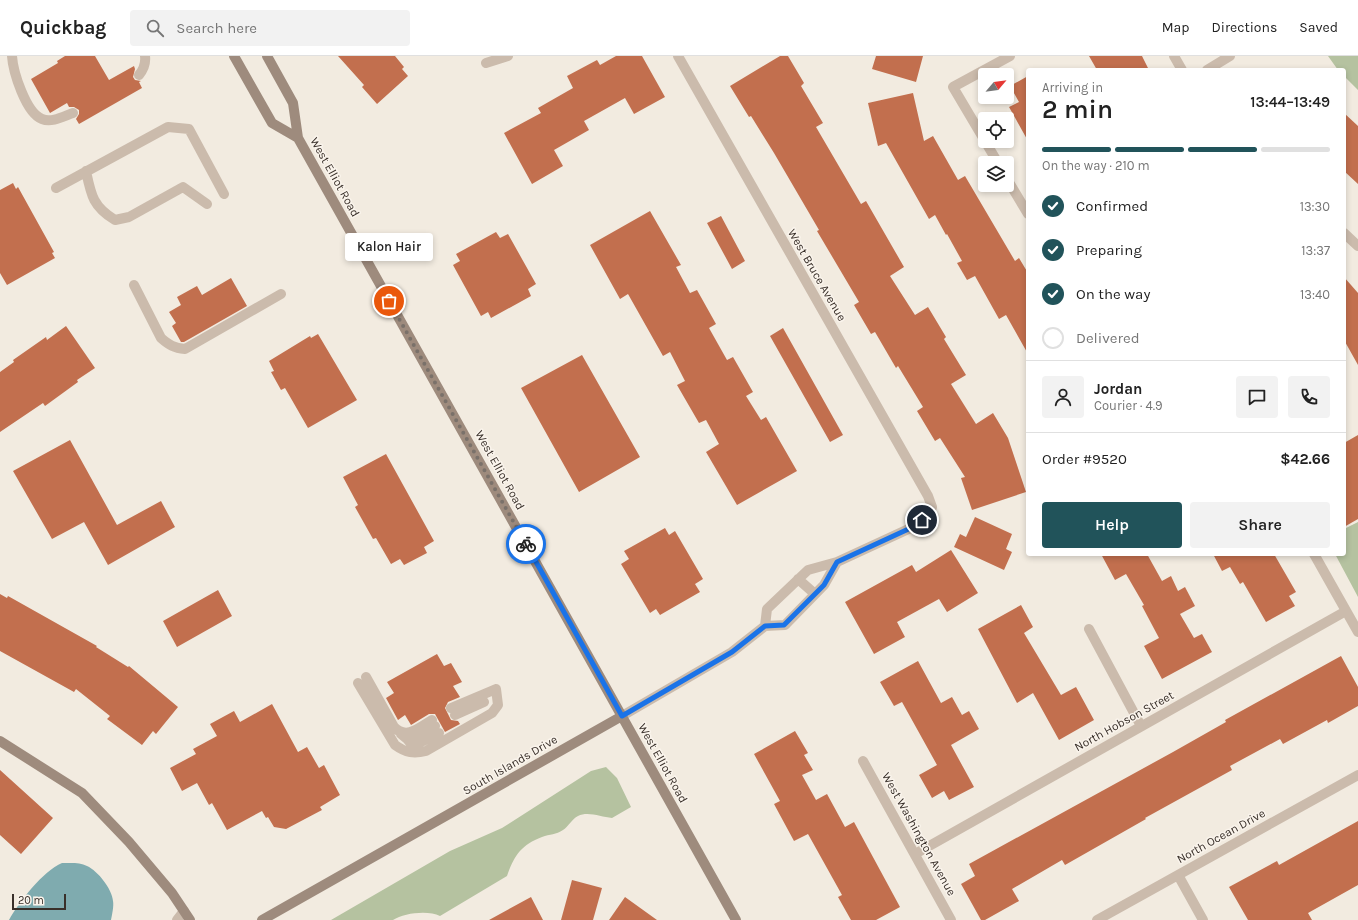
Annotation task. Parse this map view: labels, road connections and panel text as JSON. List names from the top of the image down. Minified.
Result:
{"streets":{"main road":["West Elliot Road","South Islands Drive"],"street":["West Bruce Avenue","North Hobson Street","West Washington Avenue","North Ocean Drive"]},"crossings":[["West Elliot Road","South Islands Drive"],["North Hobson Street","West Washington Avenue"]],"places":["Kalon Hair"],"scale_bar":"20 m","north":"top right","page":{"header":"Quickbag","search":"Search here","nav":["Map","Directions","Saved"],"heading":["2 min","Arriving in","13:44–13:49"],"panel":["Jordan","Courier · 4.9","Order #9520","$42.66"],"bar":"On the way · 210 m","list":[["Confirmed","13:30"],["Preparing","13:37"],["On the way","13:40"],"Delivered"],"bubble":"Kalon Hair","buttons":["Help","Share"],"scale":"20 m"}}
